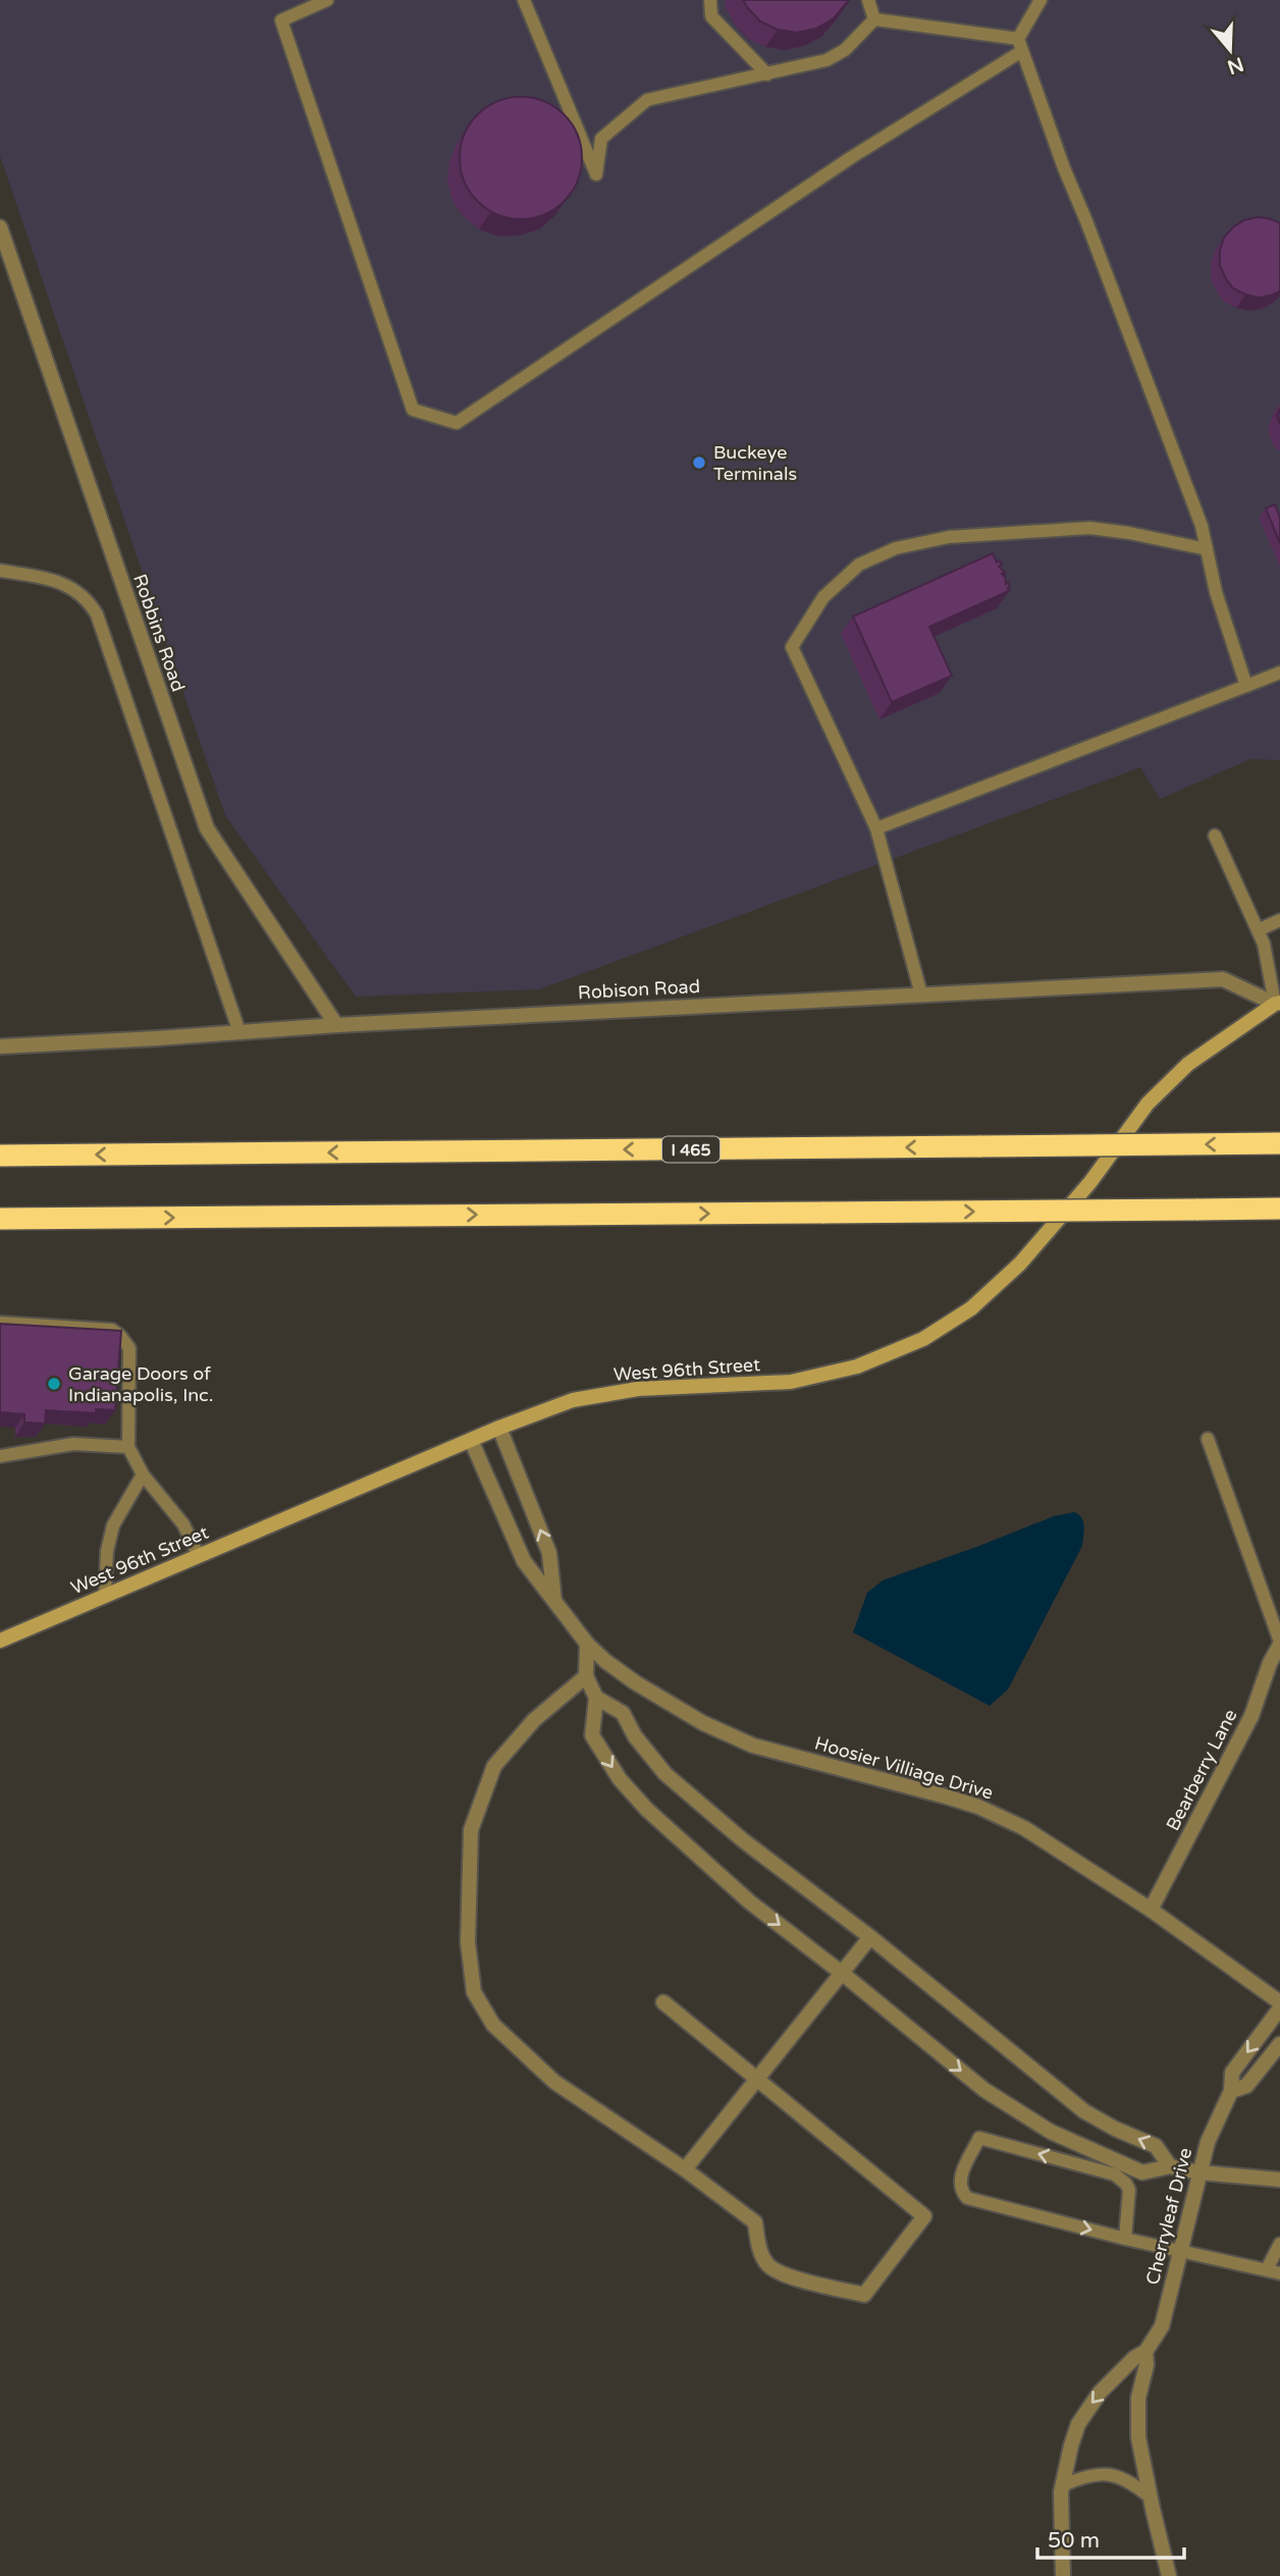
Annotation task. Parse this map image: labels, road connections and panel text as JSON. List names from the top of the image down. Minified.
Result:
{"streets":{"highway":["I 465"],"street":["Robbins Road","Robison Road","West 96th Street","Hoosier Villiage Drive","Bearberry Lane","Cherryleaf Drive"]},"crossings":[["Robbins Road","Robison Road"],["Robison Road","West 96th Street"],["West 96th Street","Hoosier Villiage Drive"],["Hoosier Villiage Drive","Bearberry Lane"]],"places":["Buckeye Terminals","Garage Doors of Indianapolis, Inc."],"scale_bar":"50 m","north":"bottom"}
